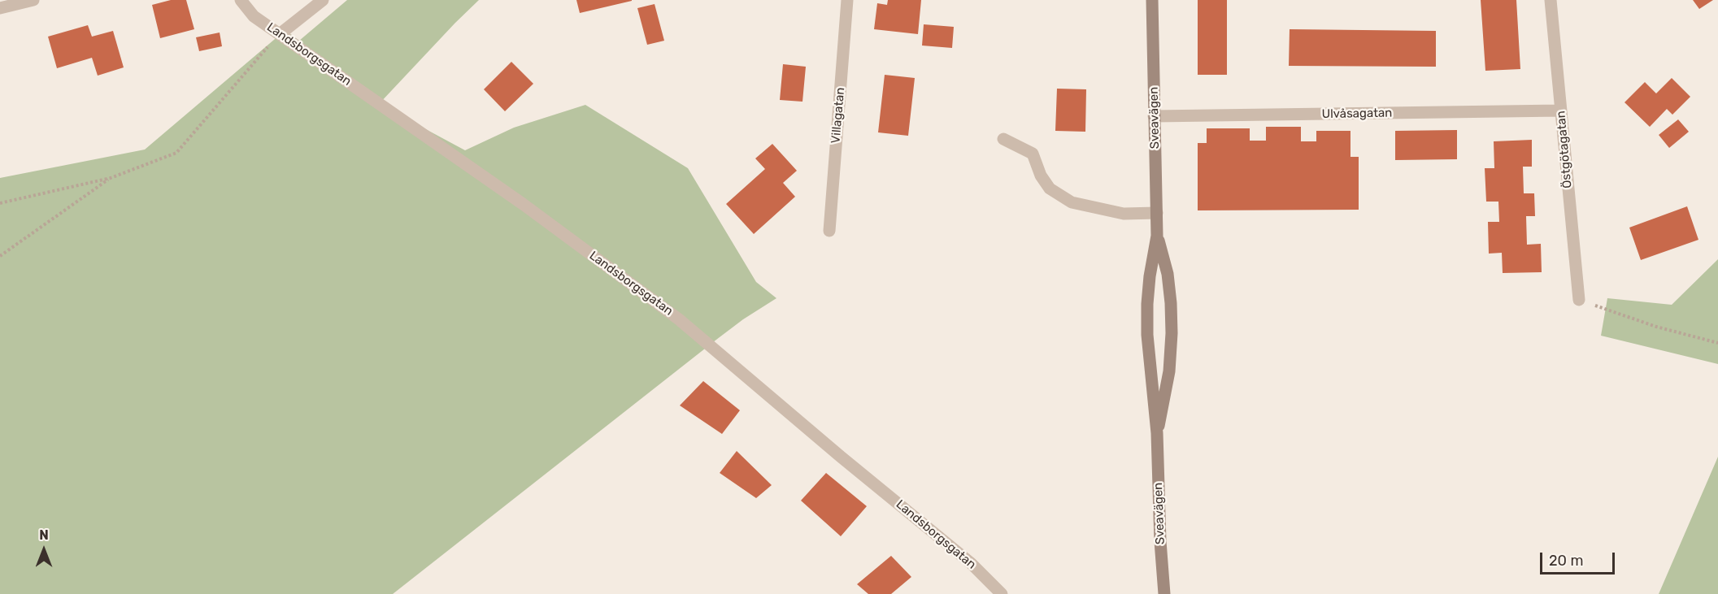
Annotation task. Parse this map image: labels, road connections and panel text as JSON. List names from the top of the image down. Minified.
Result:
{"streets":{"main road":["Sveavägen"],"street":["Landsborgsgatan","Ulvåsagatan","Villagatan","Östgötagatan"]},"crossings":[["Ulvåsagatan","Sveavägen"],["Ulvåsagatan","Östgötagatan"]],"scale_bar":"20 m","north":"top"}
